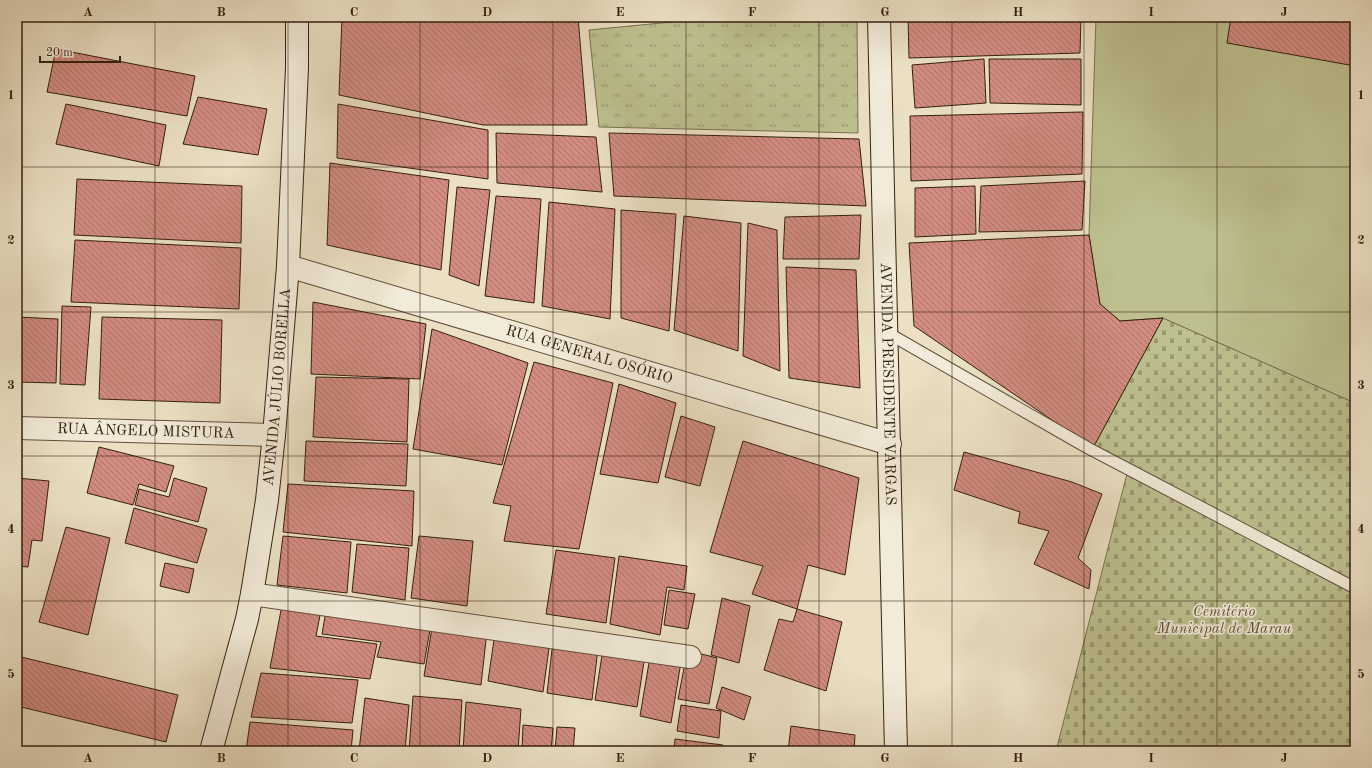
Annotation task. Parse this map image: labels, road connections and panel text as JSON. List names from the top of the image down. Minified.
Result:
{"streets":{"street":["RUA GENERAL OSÓRIO","AVENIDA PRESIDENTE VARGAS","AVENIDA JÚLIO BORELLA","RUA ÂNGELO MISTURA"]},"crossings":[["RUA GENERAL OSÓRIO","AVENIDA PRESIDENTE VARGAS"],["RUA GENERAL OSÓRIO","AVENIDA JÚLIO BORELLA"],["AVENIDA JÚLIO BORELLA","RUA ÂNGELO MISTURA"]],"parks":["Cemitério Municipal de Marau"],"scale_bar":"20 m","grid":{"columns":["A","B","C","D","E","F","G","H","I","J"],"rows":["1","2","3","4","5"]}}
